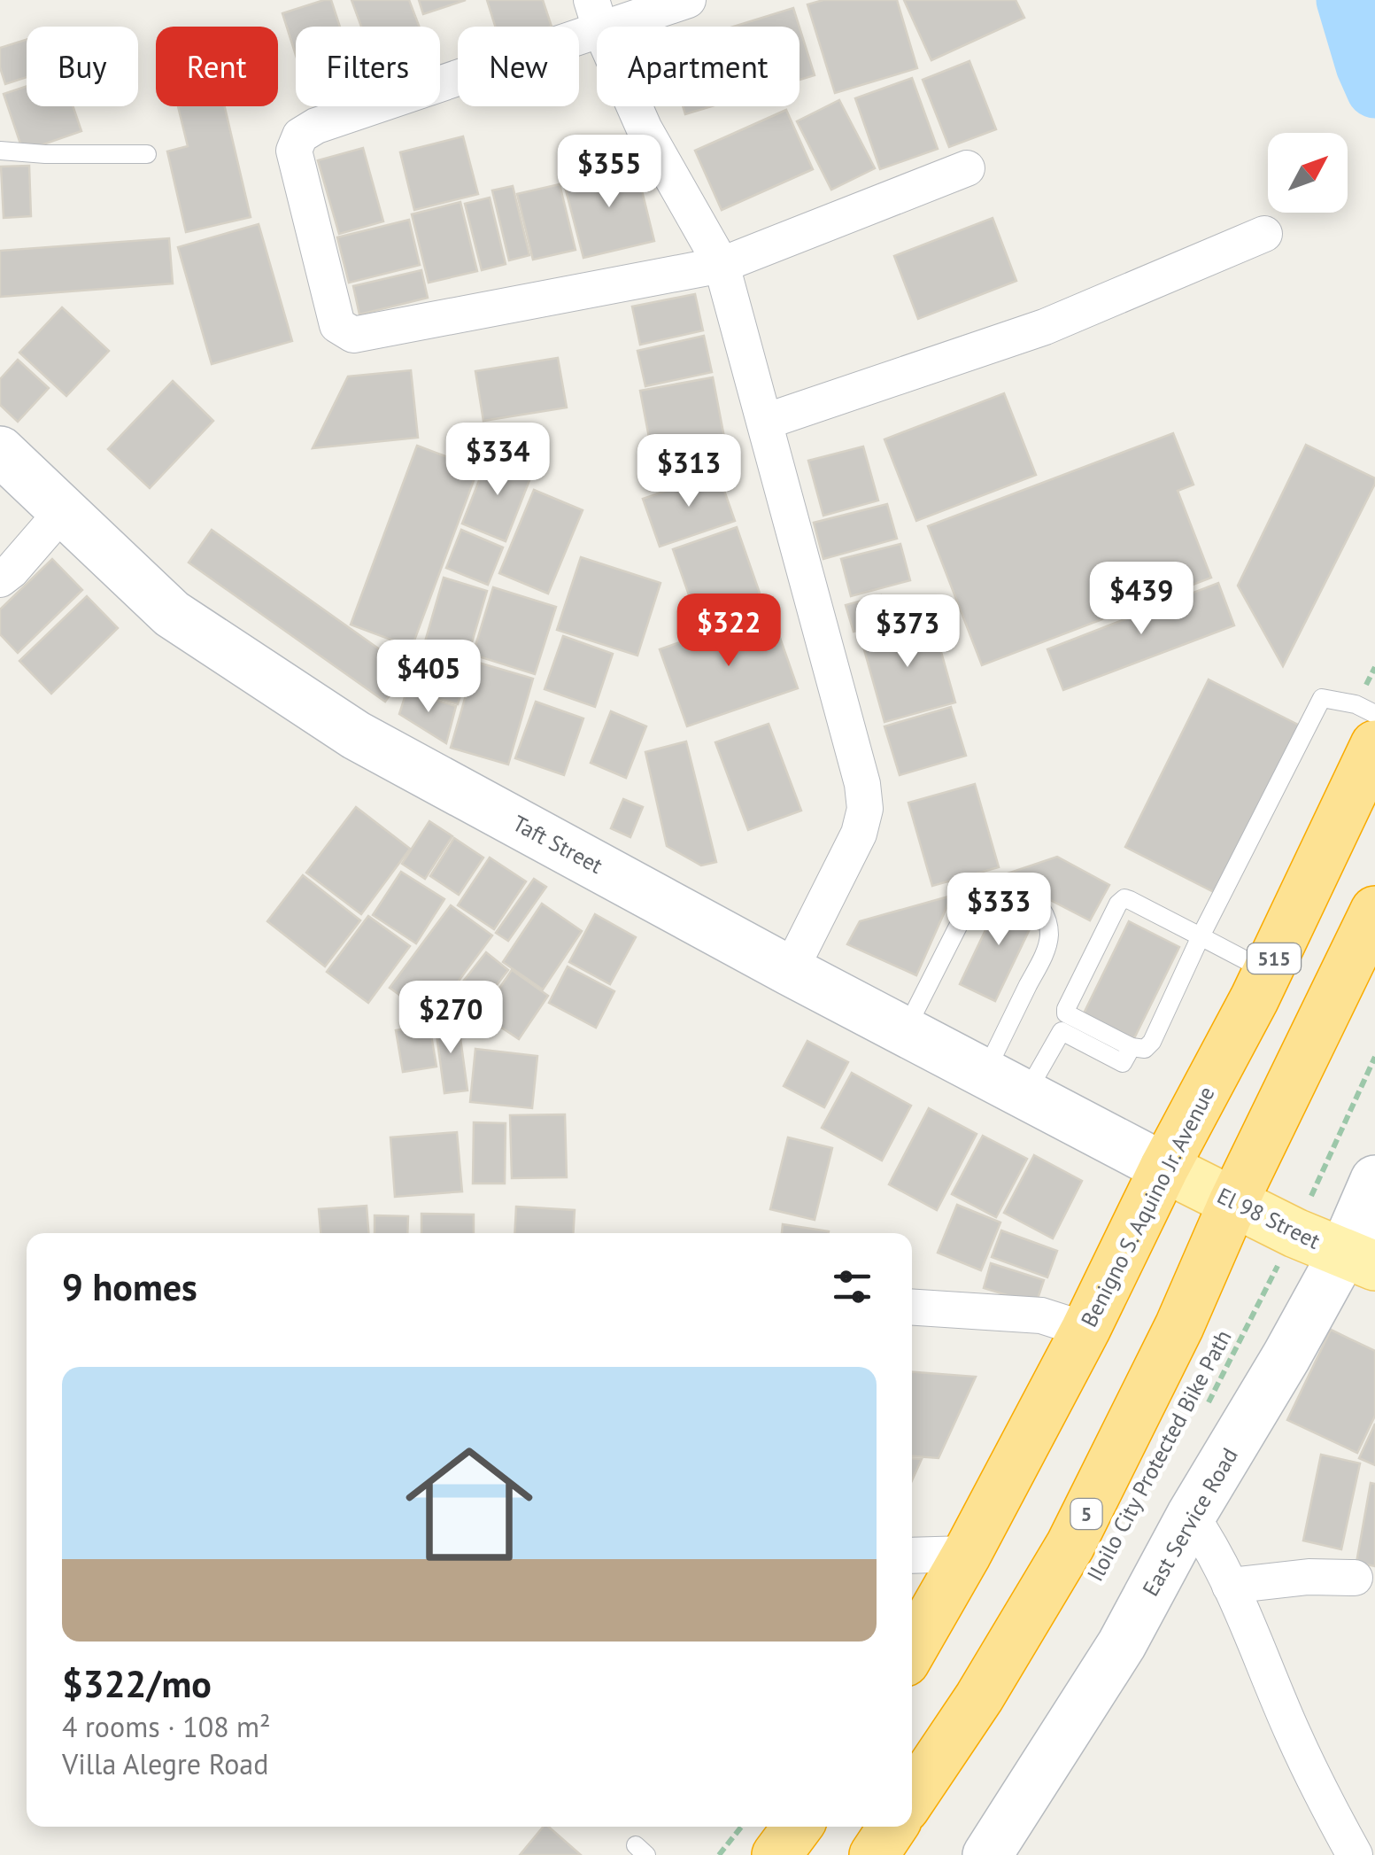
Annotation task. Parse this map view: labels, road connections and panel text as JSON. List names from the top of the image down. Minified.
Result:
{"streets":{"highway":["515","Benigno S. Aquino Jr. Avenue","5"],"main road":["Taft Street","El 98 Street","East Service Road"],"path":["Iloilo City Protected Bike Path"]},"crossings":[["Taft Street","Benigno S. Aquino Jr. Avenue"],["Taft Street","El 98 Street"],["Benigno S. Aquino Jr. Avenue","El 98 Street"],["El 98 Street","Iloilo City Protected Bike Path"],["El 98 Street","5"],["El 98 Street","East Service Road"]],"north":"top right","page":{"chip":["Buy","Rent","Filters","New","Apartment"],"price":["$355","$334","$313","$439","$322","$373","$405","$333","$270"],"heading":"9 homes","list":[{"name":"$322/mo","note":"4 rooms · 108 m² · Villa Alegre Road"}]}}
